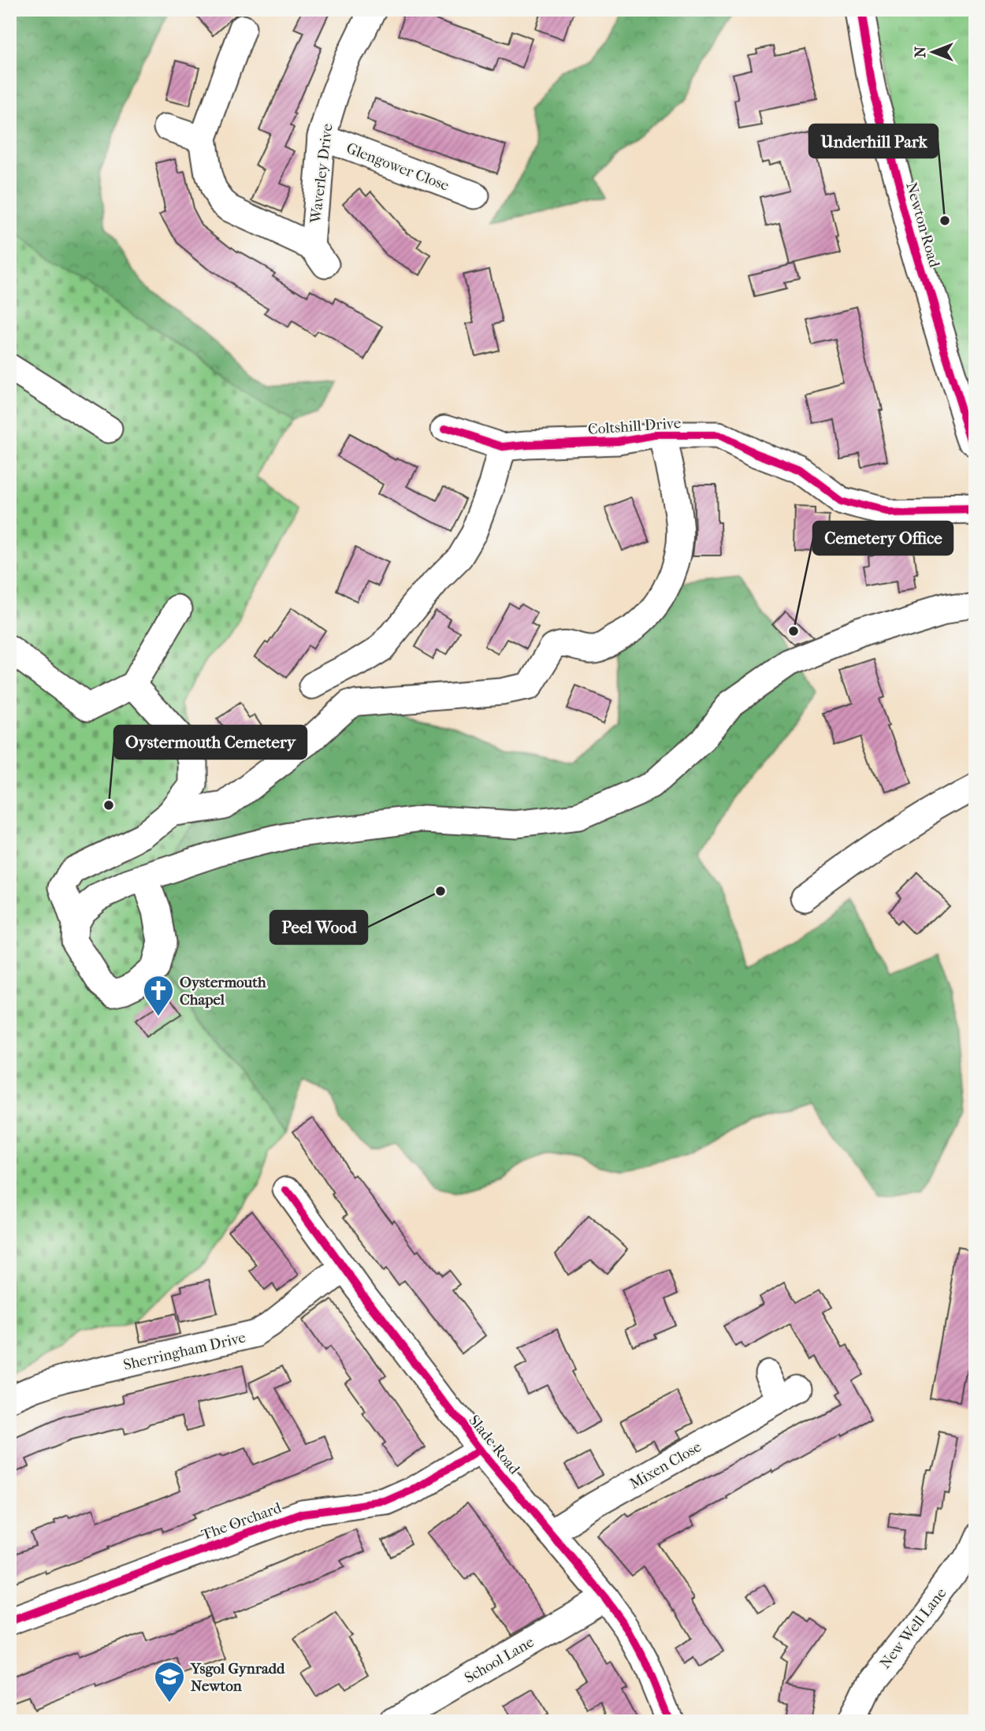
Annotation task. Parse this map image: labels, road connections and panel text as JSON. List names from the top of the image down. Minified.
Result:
{"streets":{"street":["Glengower Close","Waverley Drive","Newton Road","Coltshill Drive","Sherringham Drive","Slade Road","Mixen Close","The Orchard","New Well Lane","School Lane"]},"crossings":[["Glengower Close","Waverley Drive"],["Sherringham Drive","Slade Road"],["Slade Road","Mixen Close"],["Slade Road","The Orchard"],["Slade Road","School Lane"]],"places":{"other":["Underhill Park","Cemetery Office","Oystermouth Cemetery","Peel Wood"],"church":["Oystermouth Chapel"],"school or university":["Ysgol Gynradd Newton"]},"north":"left"}
